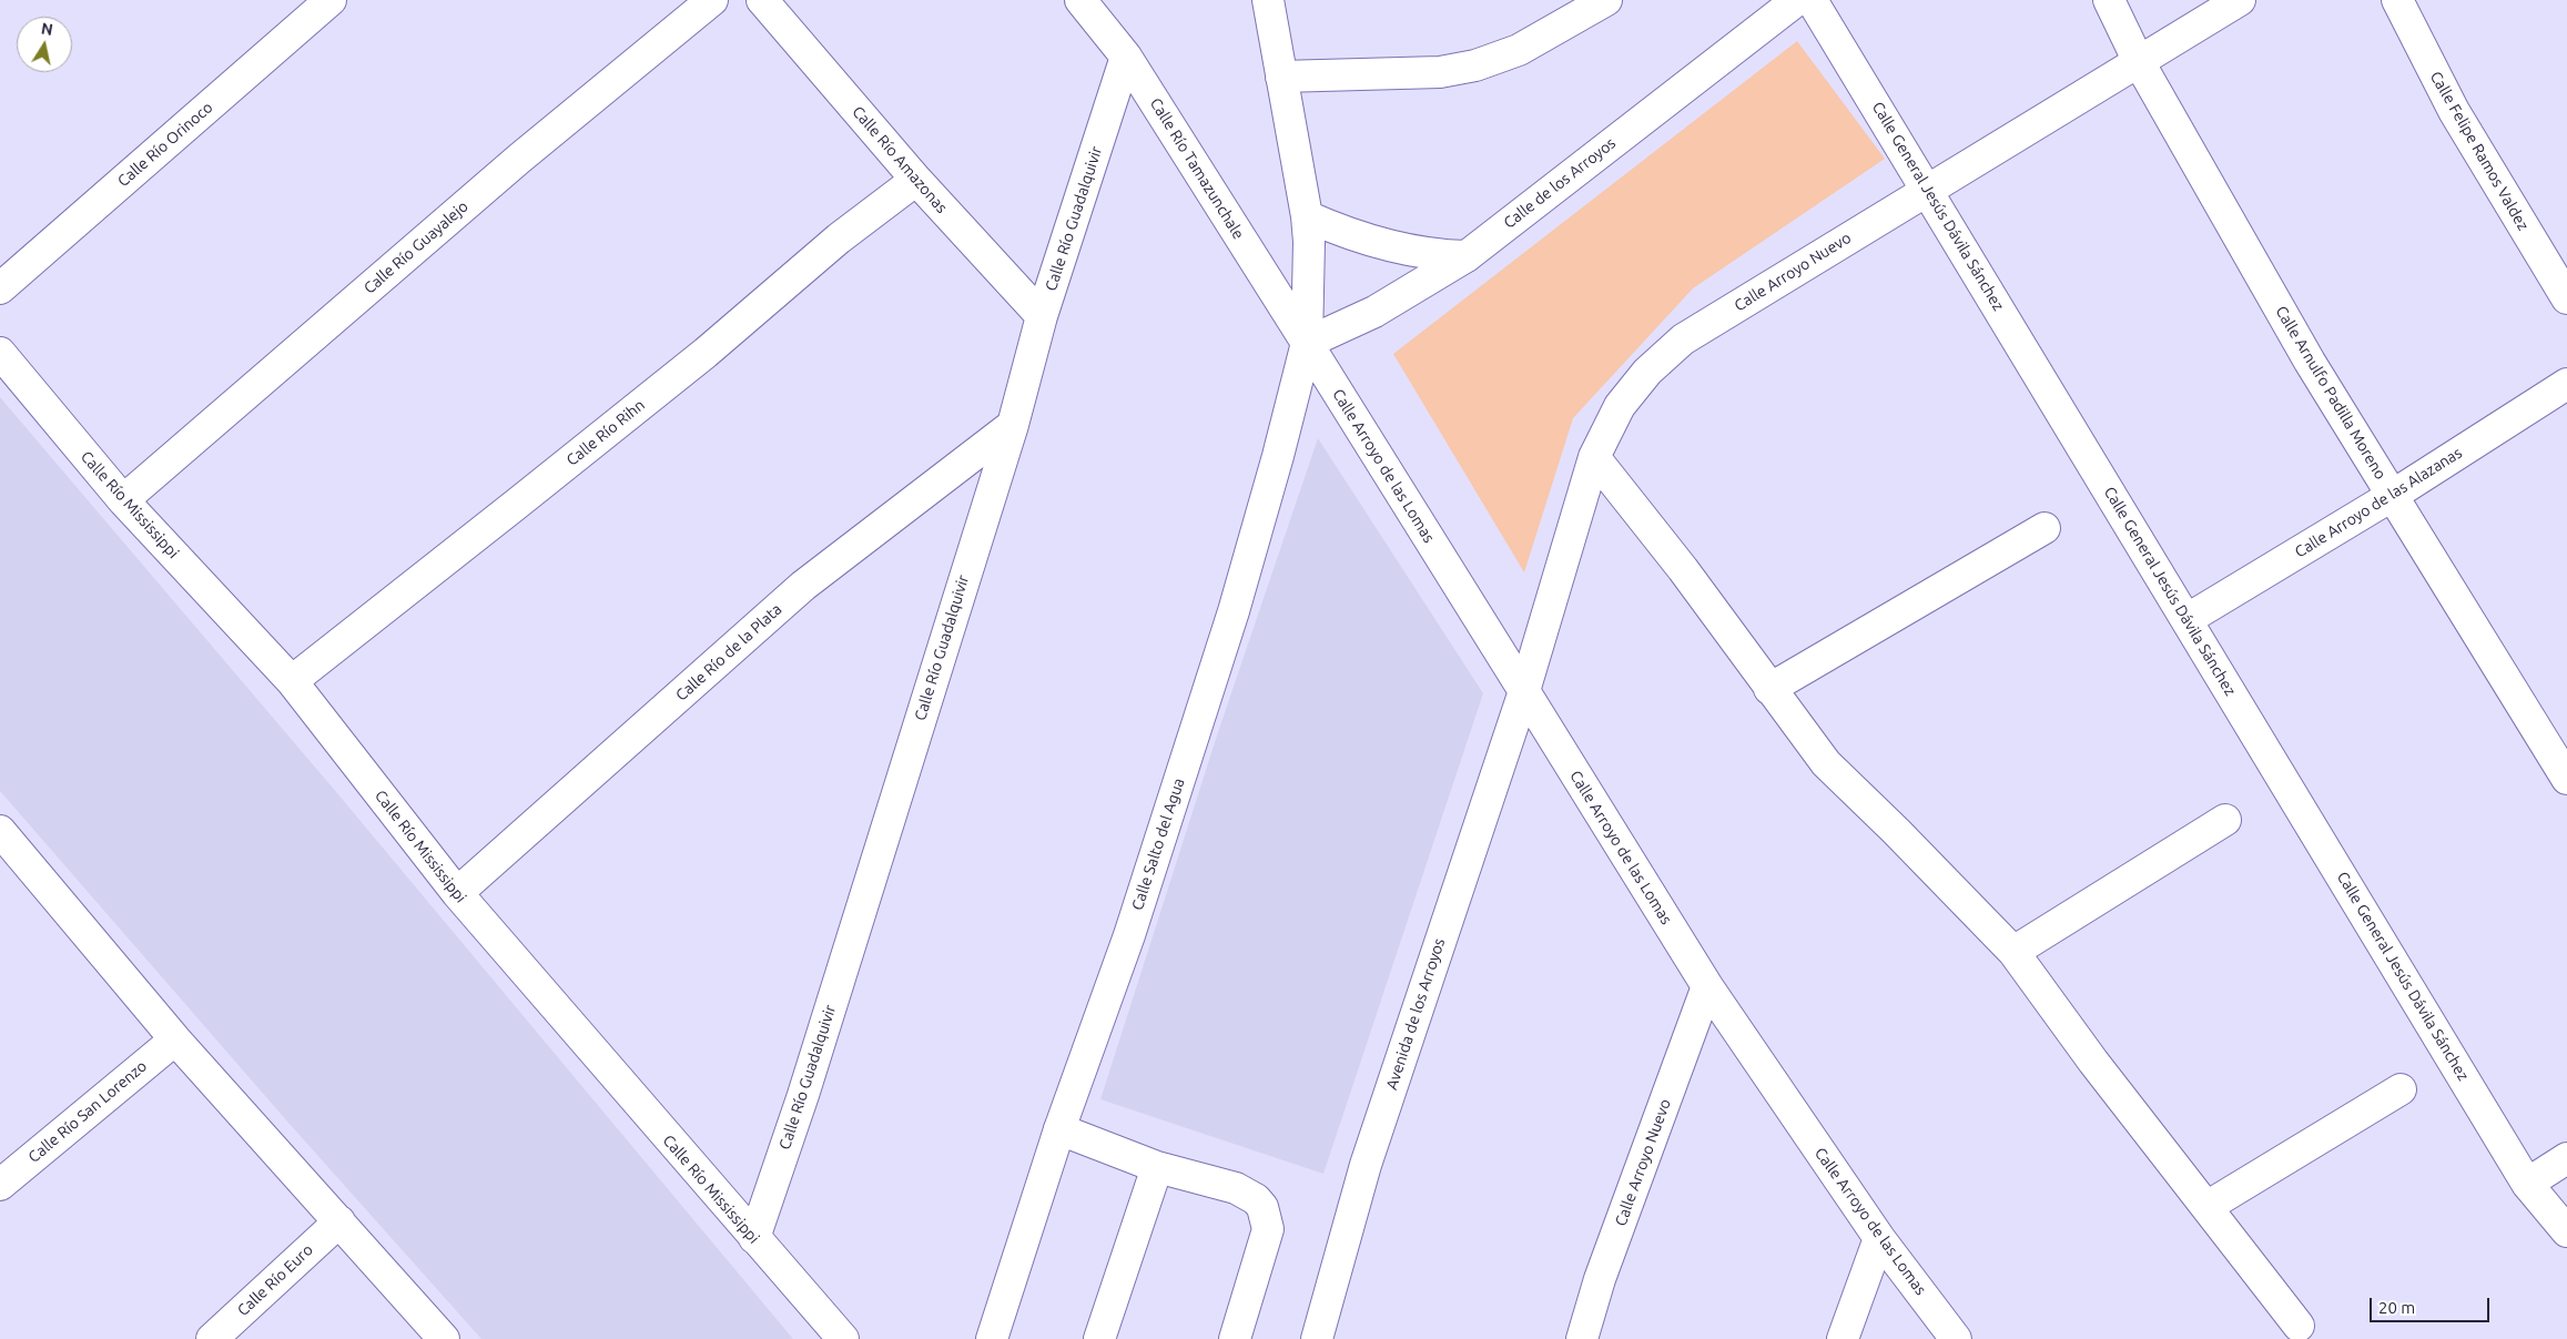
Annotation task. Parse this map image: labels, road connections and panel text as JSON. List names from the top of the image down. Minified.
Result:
{"streets":{"street":["Calle Río Orinoco","Calle Felipe Ramos Valdez","Calle Río Amazonas","Calle Río Tamazunchale","Calle de los Arroyos","Calle General Jesús Dávila Sánchez","Calle Río Guadalquivir","Calle Río Guayalejo","Calle Arroyo Nuevo","Calle Arnulfo Padilla Moreno","Calle Río Rihn","Calle Arroyo de las Lomas","Calle Arroyo de las Alazanas","Calle Río Mississippi","Calle Río de la Plata","Calle Salto del Agua","Avenida de los Arroyos","Calle Río San Lorenzo","Calle Río Euro"]},"crossings":[["Calle Río Amazonas","Calle Río Guadalquivir"],["Calle Río Amazonas","Calle Río Rihn"],["Calle Río Tamazunchale","Calle de los Arroyos"],["Calle Río Tamazunchale","Calle Río Guadalquivir"],["Calle Río Tamazunchale","Calle Arroyo de las Lomas"],["Calle Río Tamazunchale","Calle Salto del Agua"],["Calle de los Arroyos","Calle Arroyo de las Lomas"],["Calle de los Arroyos","Calle Salto del Agua"],["Calle General Jesús Dávila Sánchez","Calle Arroyo Nuevo"],["Calle General Jesús Dávila Sánchez","Calle Arroyo de las Alazanas"],["Calle Río Guadalquivir","Calle Río Mississippi"],["Calle Río Guadalquivir","Calle Río de la Plata"],["Calle Río Guayalejo","Calle Río Mississippi"],["Calle Arroyo Nuevo","Calle Arnulfo Padilla Moreno"],["Calle Arroyo Nuevo","Calle Arroyo de las Lomas"],["Calle Arroyo Nuevo","Avenida de los Arroyos"],["Calle Arnulfo Padilla Moreno","Calle Arroyo de las Alazanas"],["Calle Río Rihn","Calle Río Mississippi"],["Calle Arroyo de las Lomas","Calle Salto del Agua"],["Calle Arroyo de las Lomas","Avenida de los Arroyos"],["Calle Río Mississippi","Calle Río de la Plata"]],"scale_bar":"20 m","north":"top"}
